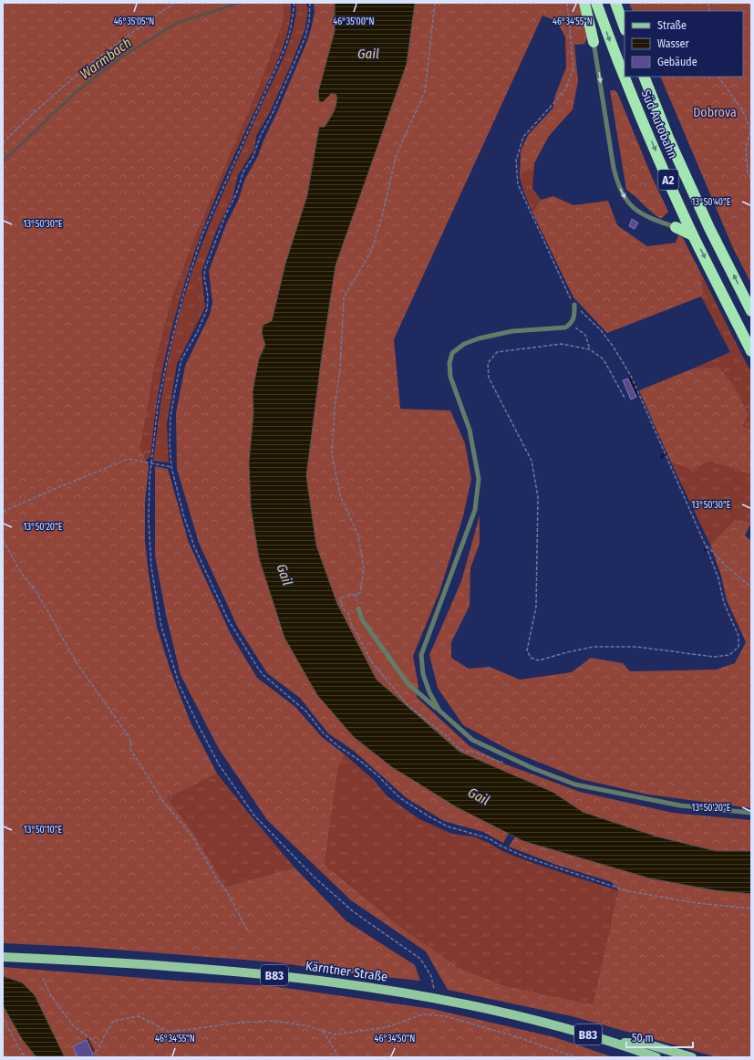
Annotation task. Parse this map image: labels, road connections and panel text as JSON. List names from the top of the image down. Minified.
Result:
{"streets":{"highway":["Süd Autobahn","A2"],"main road":["Kärntner Straße","B83"]},"water":["Gail","Warmbach"],"parks":["Dobrova"],"legend":["Straße","Wasser","Gebäude"],"scale_bar":"50 m","coordinates":["46°35'05\"N","46°35'00\"N","46°34'55\"N","13°50'40\"E","13°50'30\"E","13°50'20\"E","13°50'10\"E","46°34'50\"N"]}
